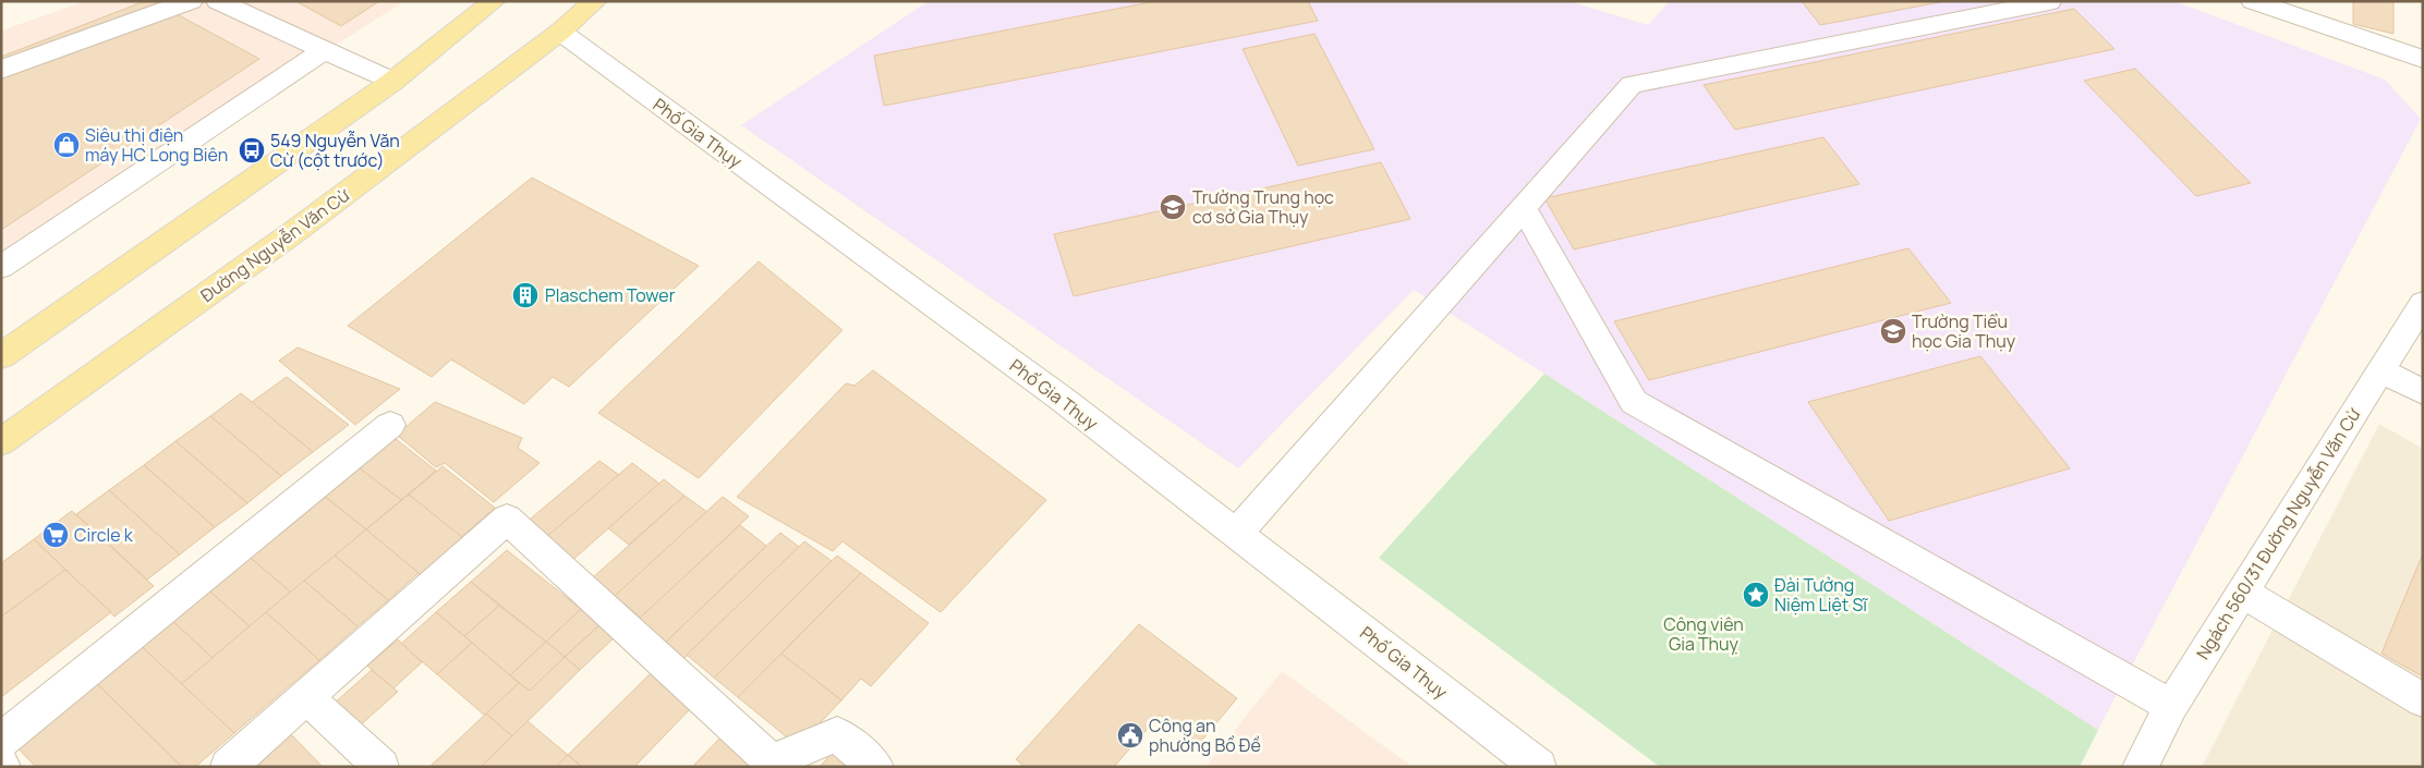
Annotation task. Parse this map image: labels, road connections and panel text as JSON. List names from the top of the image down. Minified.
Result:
{"streets":{"main road":["Đường Nguyễn Văn Cừ"],"street":["Phố Gia Thụy","Ngách 560/31 Đường Nguyễn Văn Cừ"]},"crossings":[["Phố Gia Thụy","Đường Nguyễn Văn Cừ"]],"parks":["Công viên Gia Thuỵ"],"places":{"shop":["Siêu thị điện máy HC Long Biên"],"bus stop":["549 Nguyễn Văn Cừ (cột trước)"],"school or university":["Trường Trung học cơ sở Gia Thụy","Trường Tiểu học Gia Thụy"],"building":["Plaschem Tower"],"supermarket":["Circle k"],"place":["Đài Tưởng Niệm Liệt Sĩ"],"public building":["Công an phường Bồ Đề"]}}
